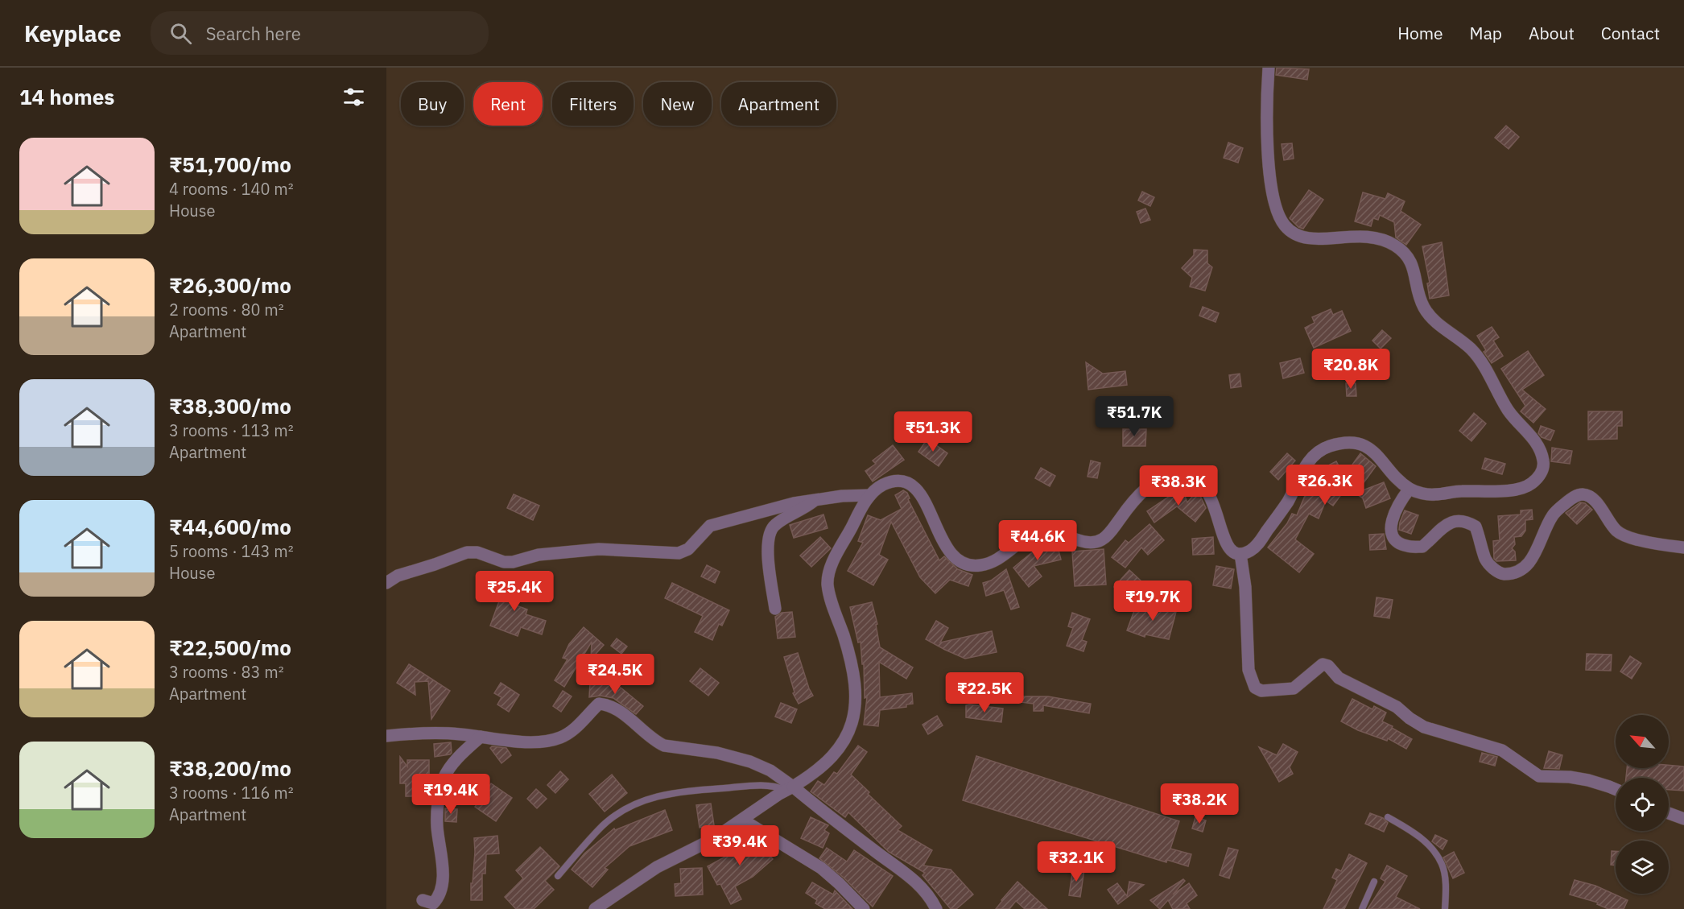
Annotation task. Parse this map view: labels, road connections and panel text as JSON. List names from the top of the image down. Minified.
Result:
{"north":"top left","page":{"header":"Keyplace","search":"Search here","nav":["Home","Map","About","Contact"],"heading":"14 homes","chip":["Buy","Rent","Filters","New","Apartment"],"list":[{"name":"₹51,700/mo","note":"4 rooms · 140 m² · House"},{"name":"₹26,300/mo","note":"2 rooms · 80 m² · Apartment"},{"name":"₹38,300/mo","note":"3 rooms · 113 m² · Apartment"},{"name":"₹44,600/mo","note":"5 rooms · 143 m² · House"},{"name":"₹22,500/mo","note":"3 rooms · 83 m² · Apartment"},{"name":"₹38,200/mo","note":"3 rooms · 116 m² · Apartment"}],"price":["₹20.8K","₹51.7K","₹51.3K","₹26.3K","₹38.3K","₹44.6K","₹25.4K","₹19.7K","₹24.5K","₹22.5K","₹19.4K","₹38.2K","₹39.4K","₹32.1K"]}}
